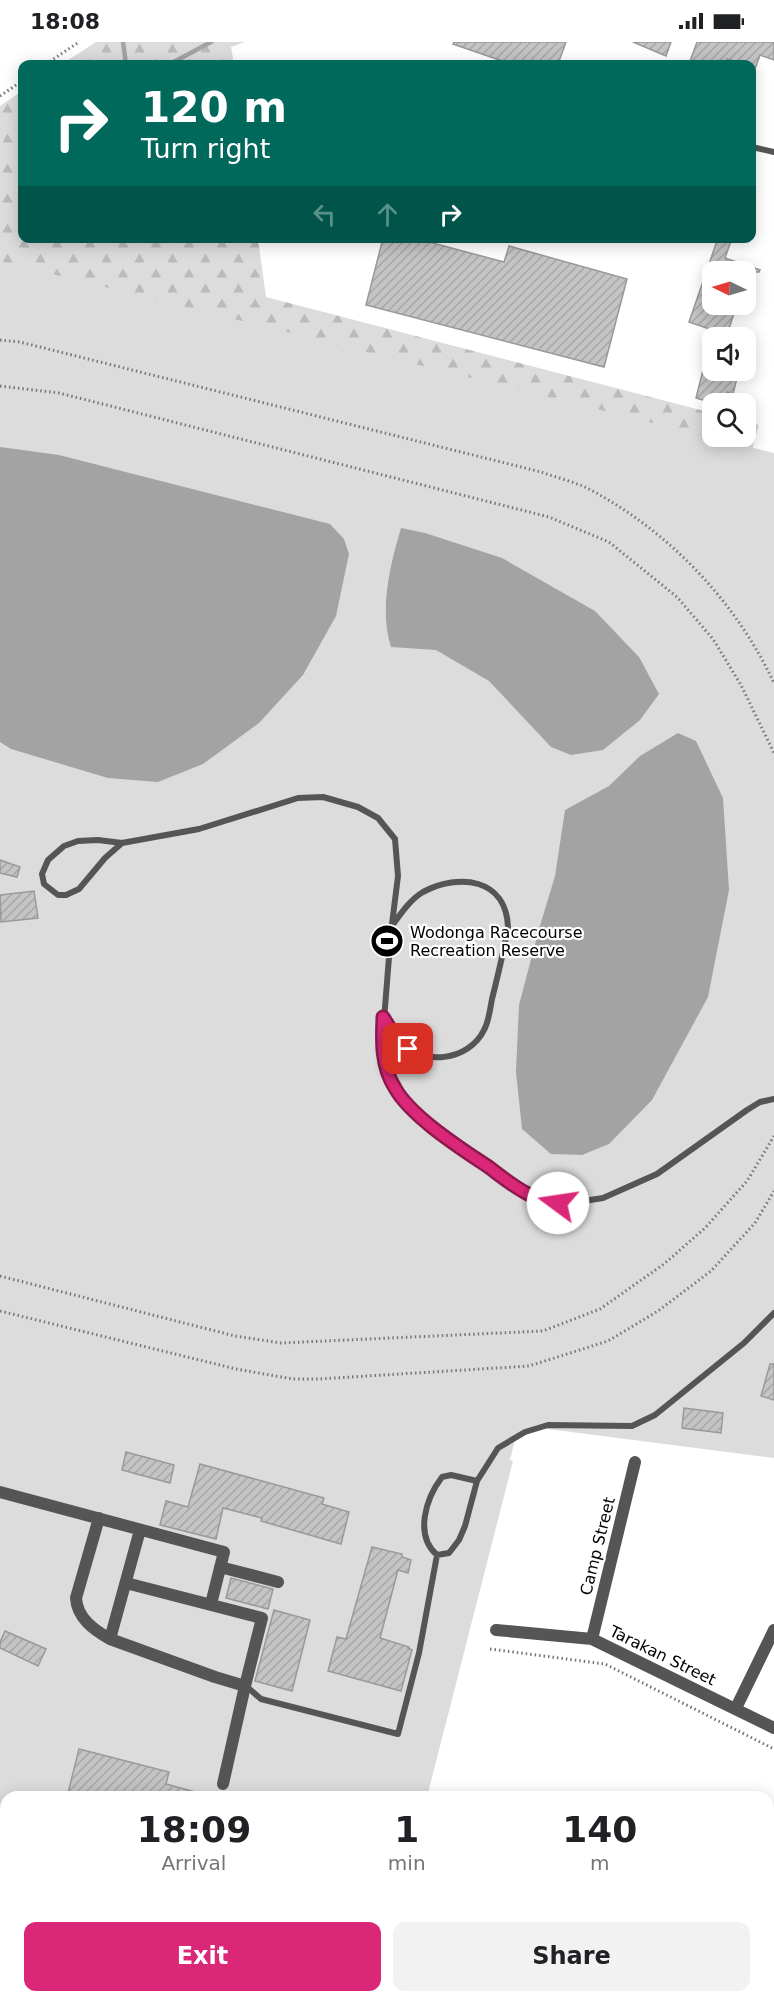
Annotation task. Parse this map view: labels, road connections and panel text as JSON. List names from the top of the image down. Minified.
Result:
{"streets":{"street":["Camp Street","Tarakan Street"]},"crossings":[["Camp Street","Tarakan Street"]],"places":{"sports":["Wodonga Racecourse Recreation Reserve"]},"north":"left","page":{"status":"18:08","turn":["120 m","Turn right"],"eta":["18:09","Arrival","1","min","140","m"],"buttons":["Exit","Share"]}}
